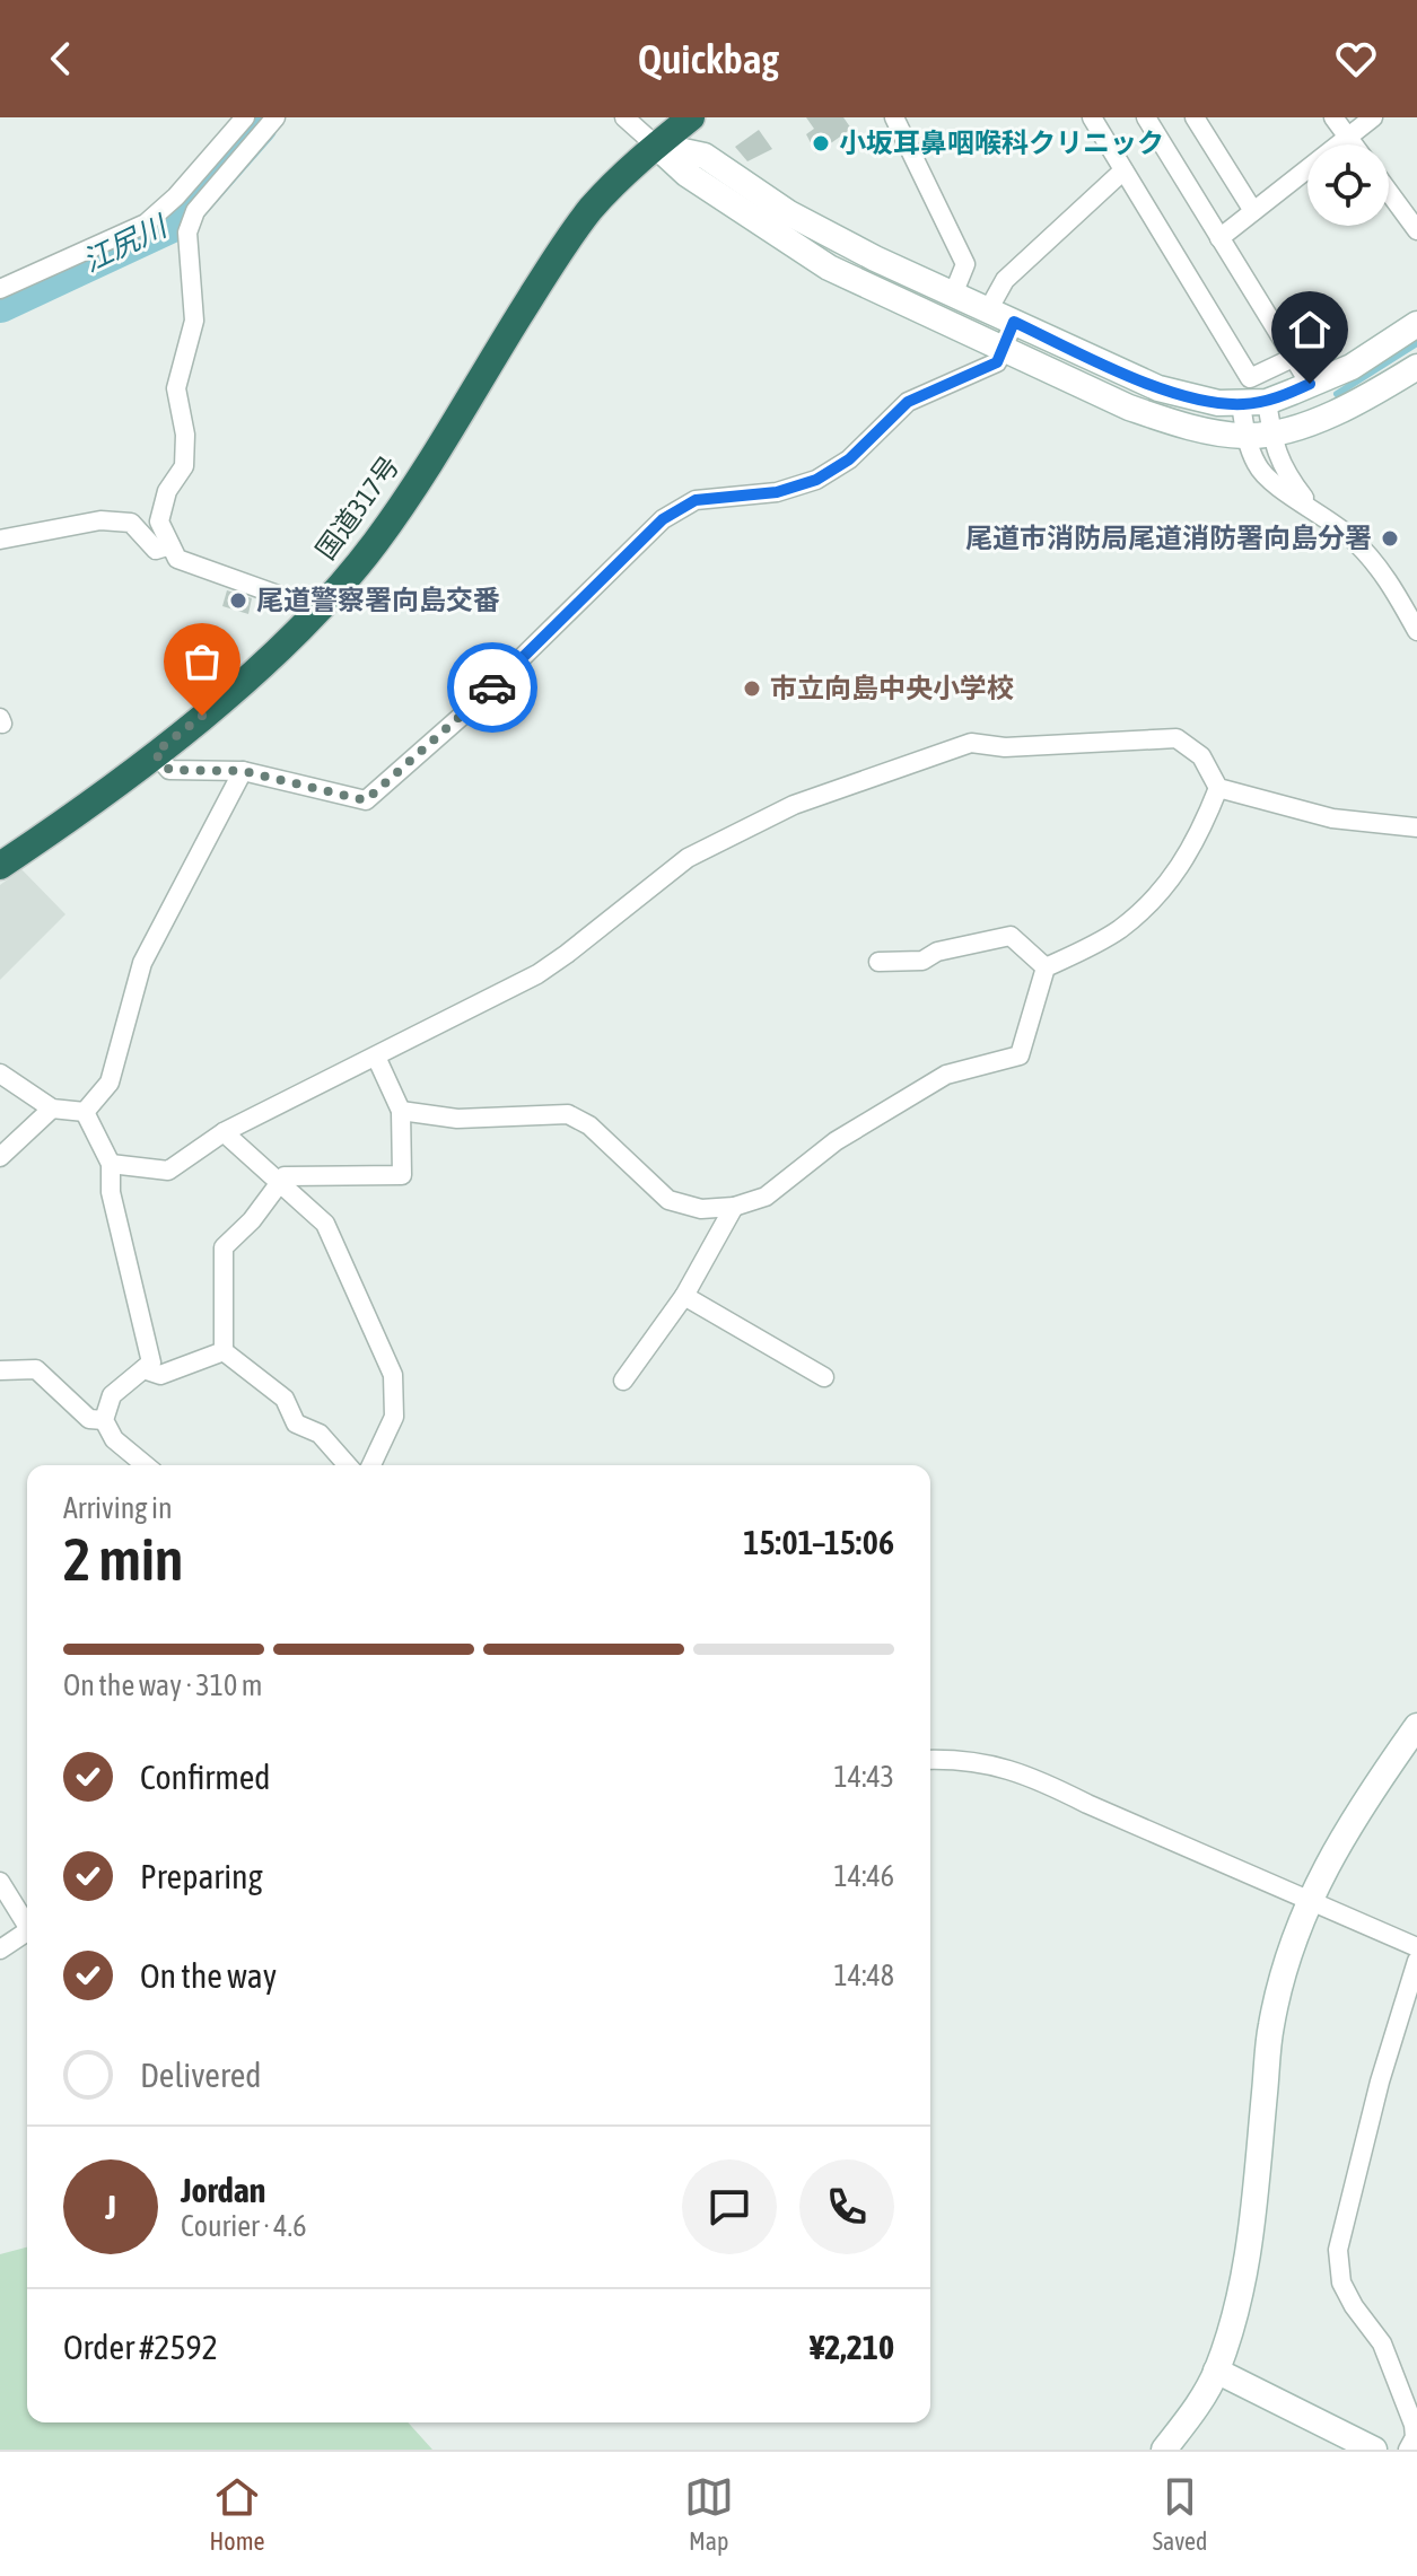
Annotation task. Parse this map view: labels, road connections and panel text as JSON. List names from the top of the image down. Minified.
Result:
{"streets":{"highway":["国道317号"]},"water":["江尻川"],"places":["小坂耳鼻咽喉科クリニック","尾道市消防局尾道消防署向島分署","尾道警察署向島交番","市立向島中央小学校"],"page":{"header":"Quickbag","heading":["2 min","Arriving in","15:01–15:06"],"panel":["Jordan","Courier · 4.6","Order #2592","¥2,210"],"bar":"On the way · 310 m","list":[["Confirmed","14:43"],["Preparing","14:46"],["On the way","14:48"],"Delivered"],"round":"J","tabs":["Home","Map","Saved"]}}
